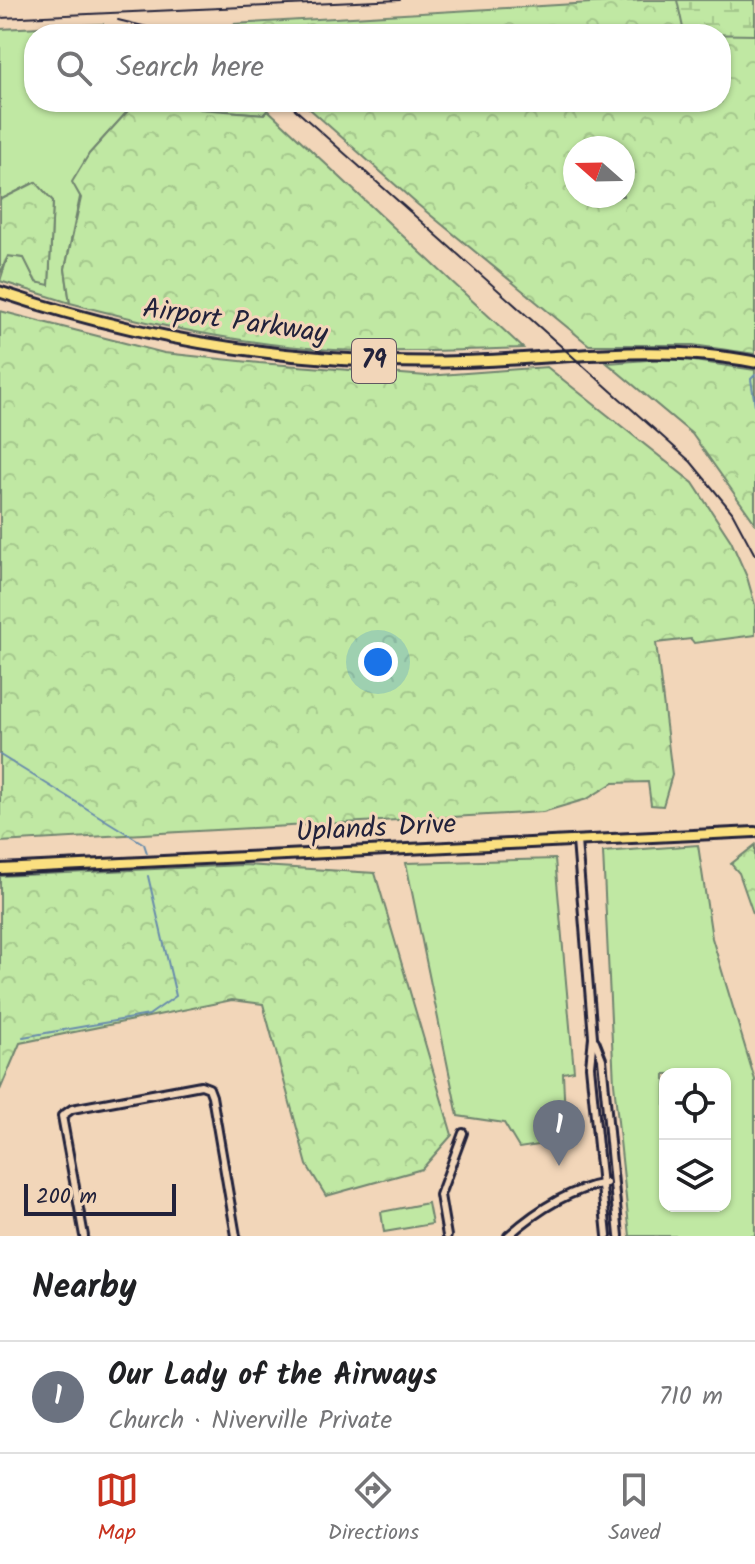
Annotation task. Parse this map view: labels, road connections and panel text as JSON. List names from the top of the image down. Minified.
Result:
{"streets":{"highway":["Airport Parkway","79"],"main road":["Uplands Drive"]},"scale_bar":"200 m","north":"left","page":{"search":"Search here","pins":"1","scale":"200 m","heading":"Nearby","list":[{"mark":"1","name":"Our Lady of the Airways","note":"Church · Niverville Private","value":"710 m"}],"nav":["Map","Directions","Saved"]}}
